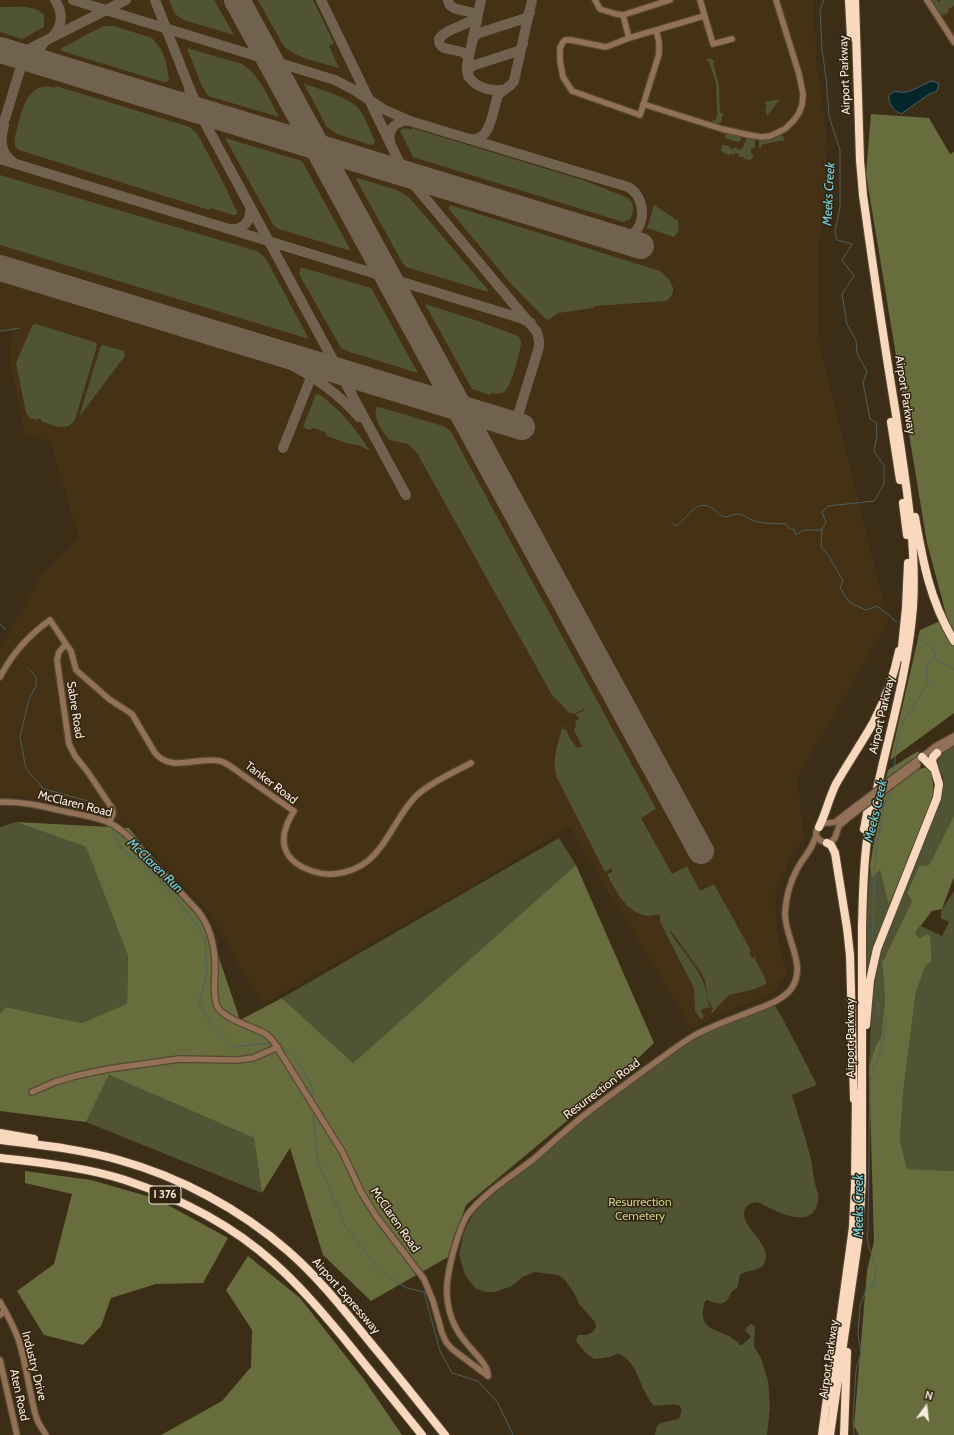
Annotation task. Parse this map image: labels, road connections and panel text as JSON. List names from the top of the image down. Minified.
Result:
{"streets":{"highway":["Airport Parkway","I 376","Airport Expressway"],"street":["Sabre Road","Tanker Road","McClaren Road","Resurrection Road","Industry Drive","Aten Road"]},"crossings":[["Sabre Road","Tanker Road"],["Sabre Road","McClaren Road"],["McClaren Road","Resurrection Road"]],"water":["Meeks Creek","McClaren Run"],"parks":["Resurrection Cemetery"],"north":"top"}
